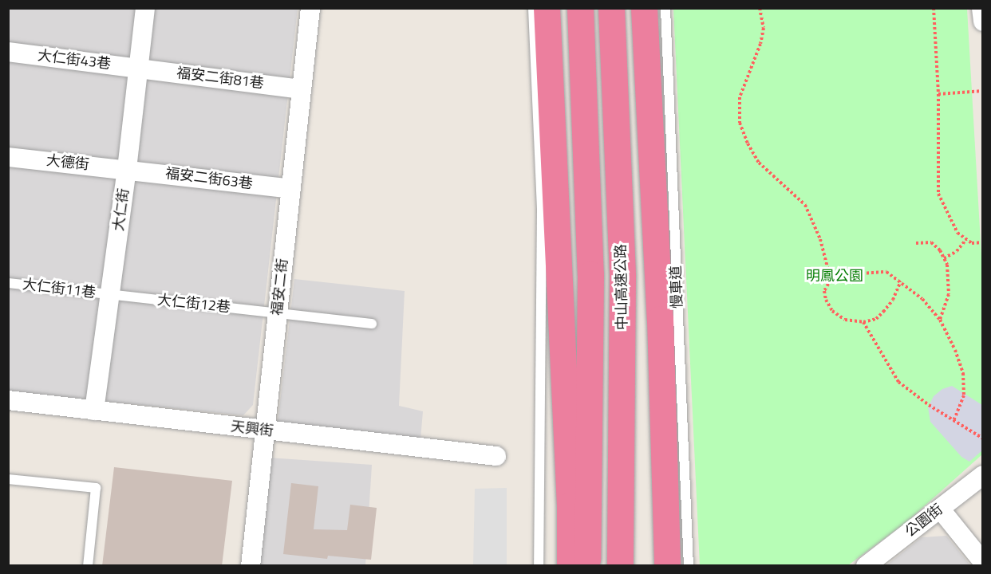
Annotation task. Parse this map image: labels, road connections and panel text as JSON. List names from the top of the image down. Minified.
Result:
{"streets":{"highway":["中山高速公路"],"street":["大仁街43巷","福安二街81巷","大德街","福安二街63巷","大仁街","福安二街","天興街","公園街"],"lane":["慢車道","大仁街11巷","大仁街12巷"]},"crossings":[["大仁街43巷","福安二街81巷"],["大仁街43巷","大仁街"],["福安二街81巷","大仁街"],["福安二街81巷","福安二街"],["大德街","福安二街63巷"],["大德街","大仁街"],["福安二街63巷","大仁街"],["福安二街63巷","福安二街"],["大仁街","大仁街11巷"],["大仁街","大仁街12巷"],["大仁街","天興街"],["福安二街","大仁街12巷"],["福安二街","天興街"],["大仁街11巷","大仁街12巷"]],"parks":["明鳳公園"]}
